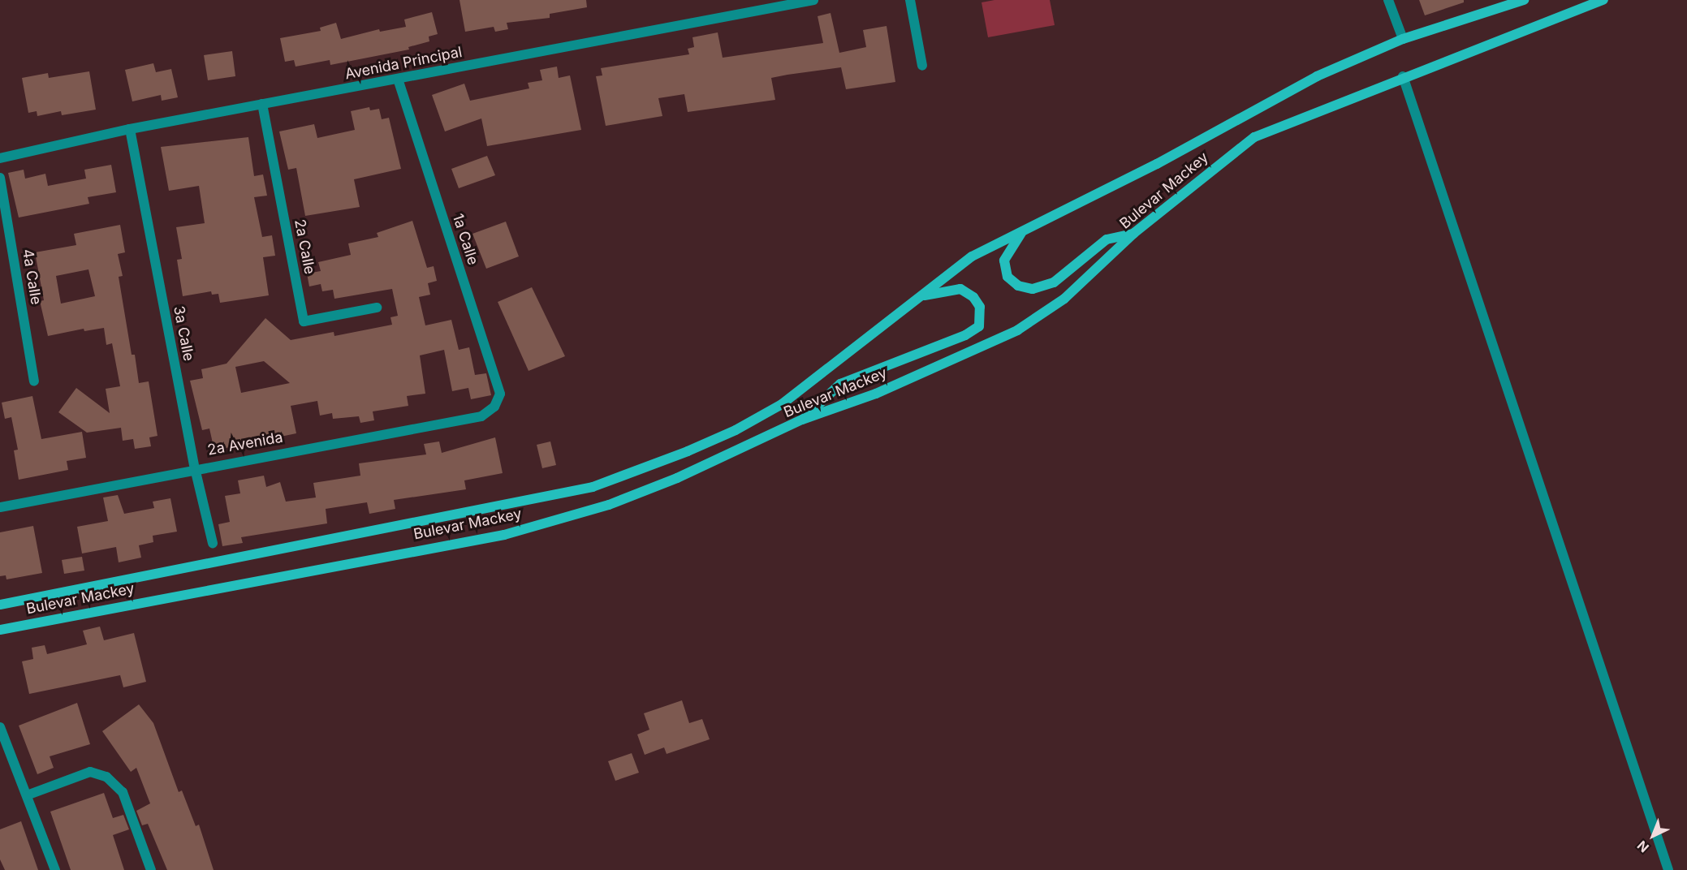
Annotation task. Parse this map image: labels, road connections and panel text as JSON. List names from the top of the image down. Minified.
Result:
{"streets":{"main road":["Bulevar Mackey"],"street":["Avenida Principal","1a Calle","2a Calle","4a Calle","3a Calle","2a Avenida"]},"crossings":[["Avenida Principal","1a Calle"],["Avenida Principal","2a Calle"],["Avenida Principal","3a Calle"],["1a Calle","2a Avenida"],["3a Calle","2a Avenida"]],"north":"bottom left"}
